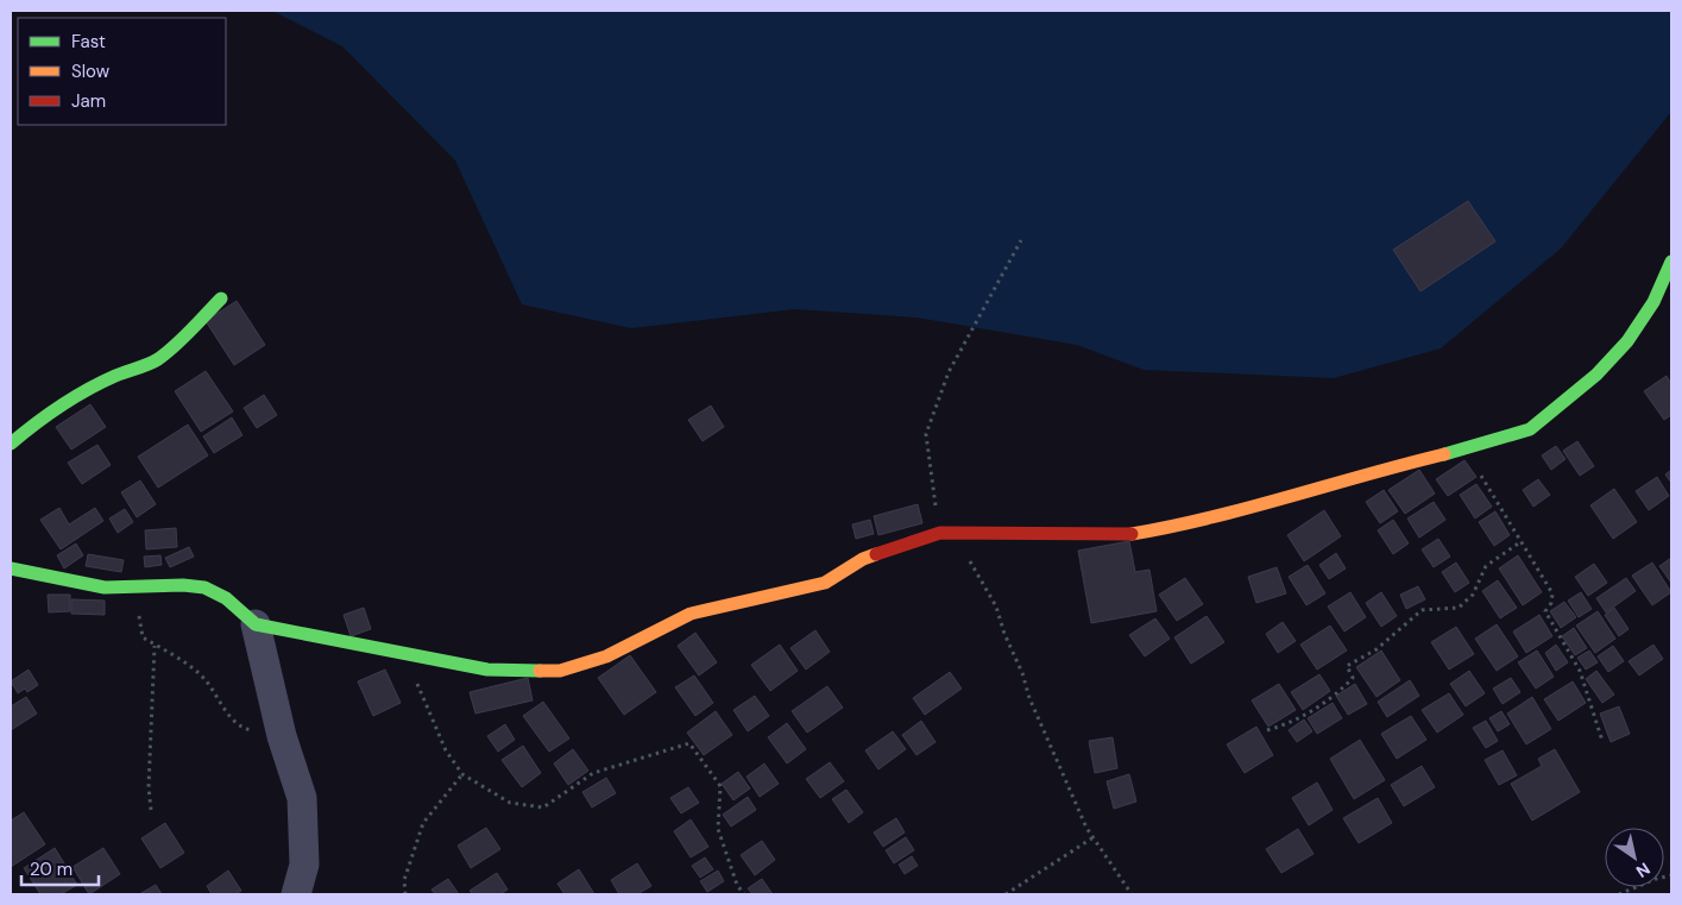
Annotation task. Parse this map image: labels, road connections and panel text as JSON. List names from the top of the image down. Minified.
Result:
{"legend":["Fast","Slow","Jam"],"scale_bar":"20 m","north":"bottom right"}
